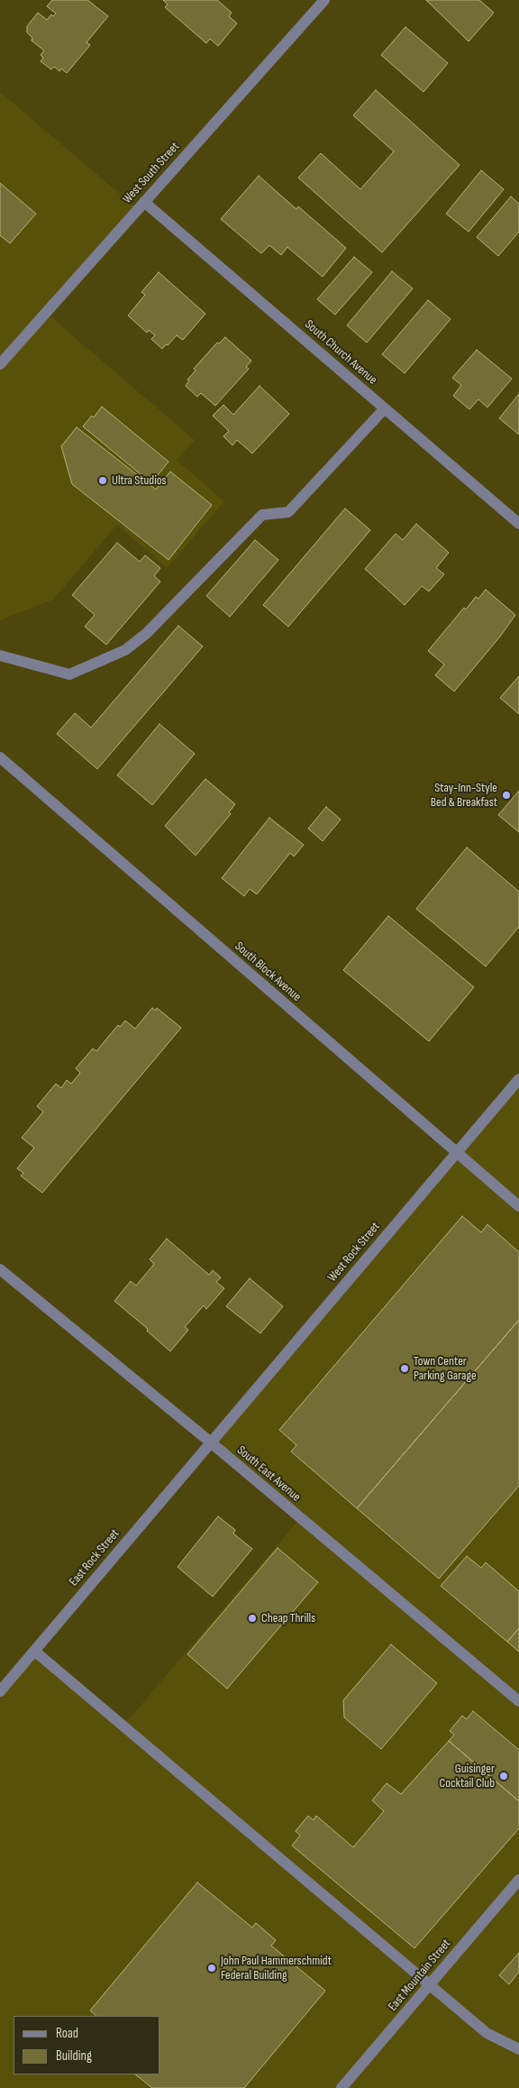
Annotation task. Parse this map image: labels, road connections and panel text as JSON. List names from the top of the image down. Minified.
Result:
{"streets":{"street":["West South Street","South Church Avenue","South Block Avenue","West Rock Street","South East Avenue","East Rock Street","East Mountain Street"]},"crossings":[["West South Street","South Church Avenue"],["South Block Avenue","West Rock Street"],["West Rock Street","South East Avenue"],["West Rock Street","East Rock Street"],["South East Avenue","East Rock Street"]],"places":["Ultra Studios","Stay-Inn-Style Bed & Breakfast","Town Center Parking Garage","Cheap Thrills","Guisinger Cocktail Club","John Paul Hammerschmidt Federal Building"],"legend":["Road","Building"]}
